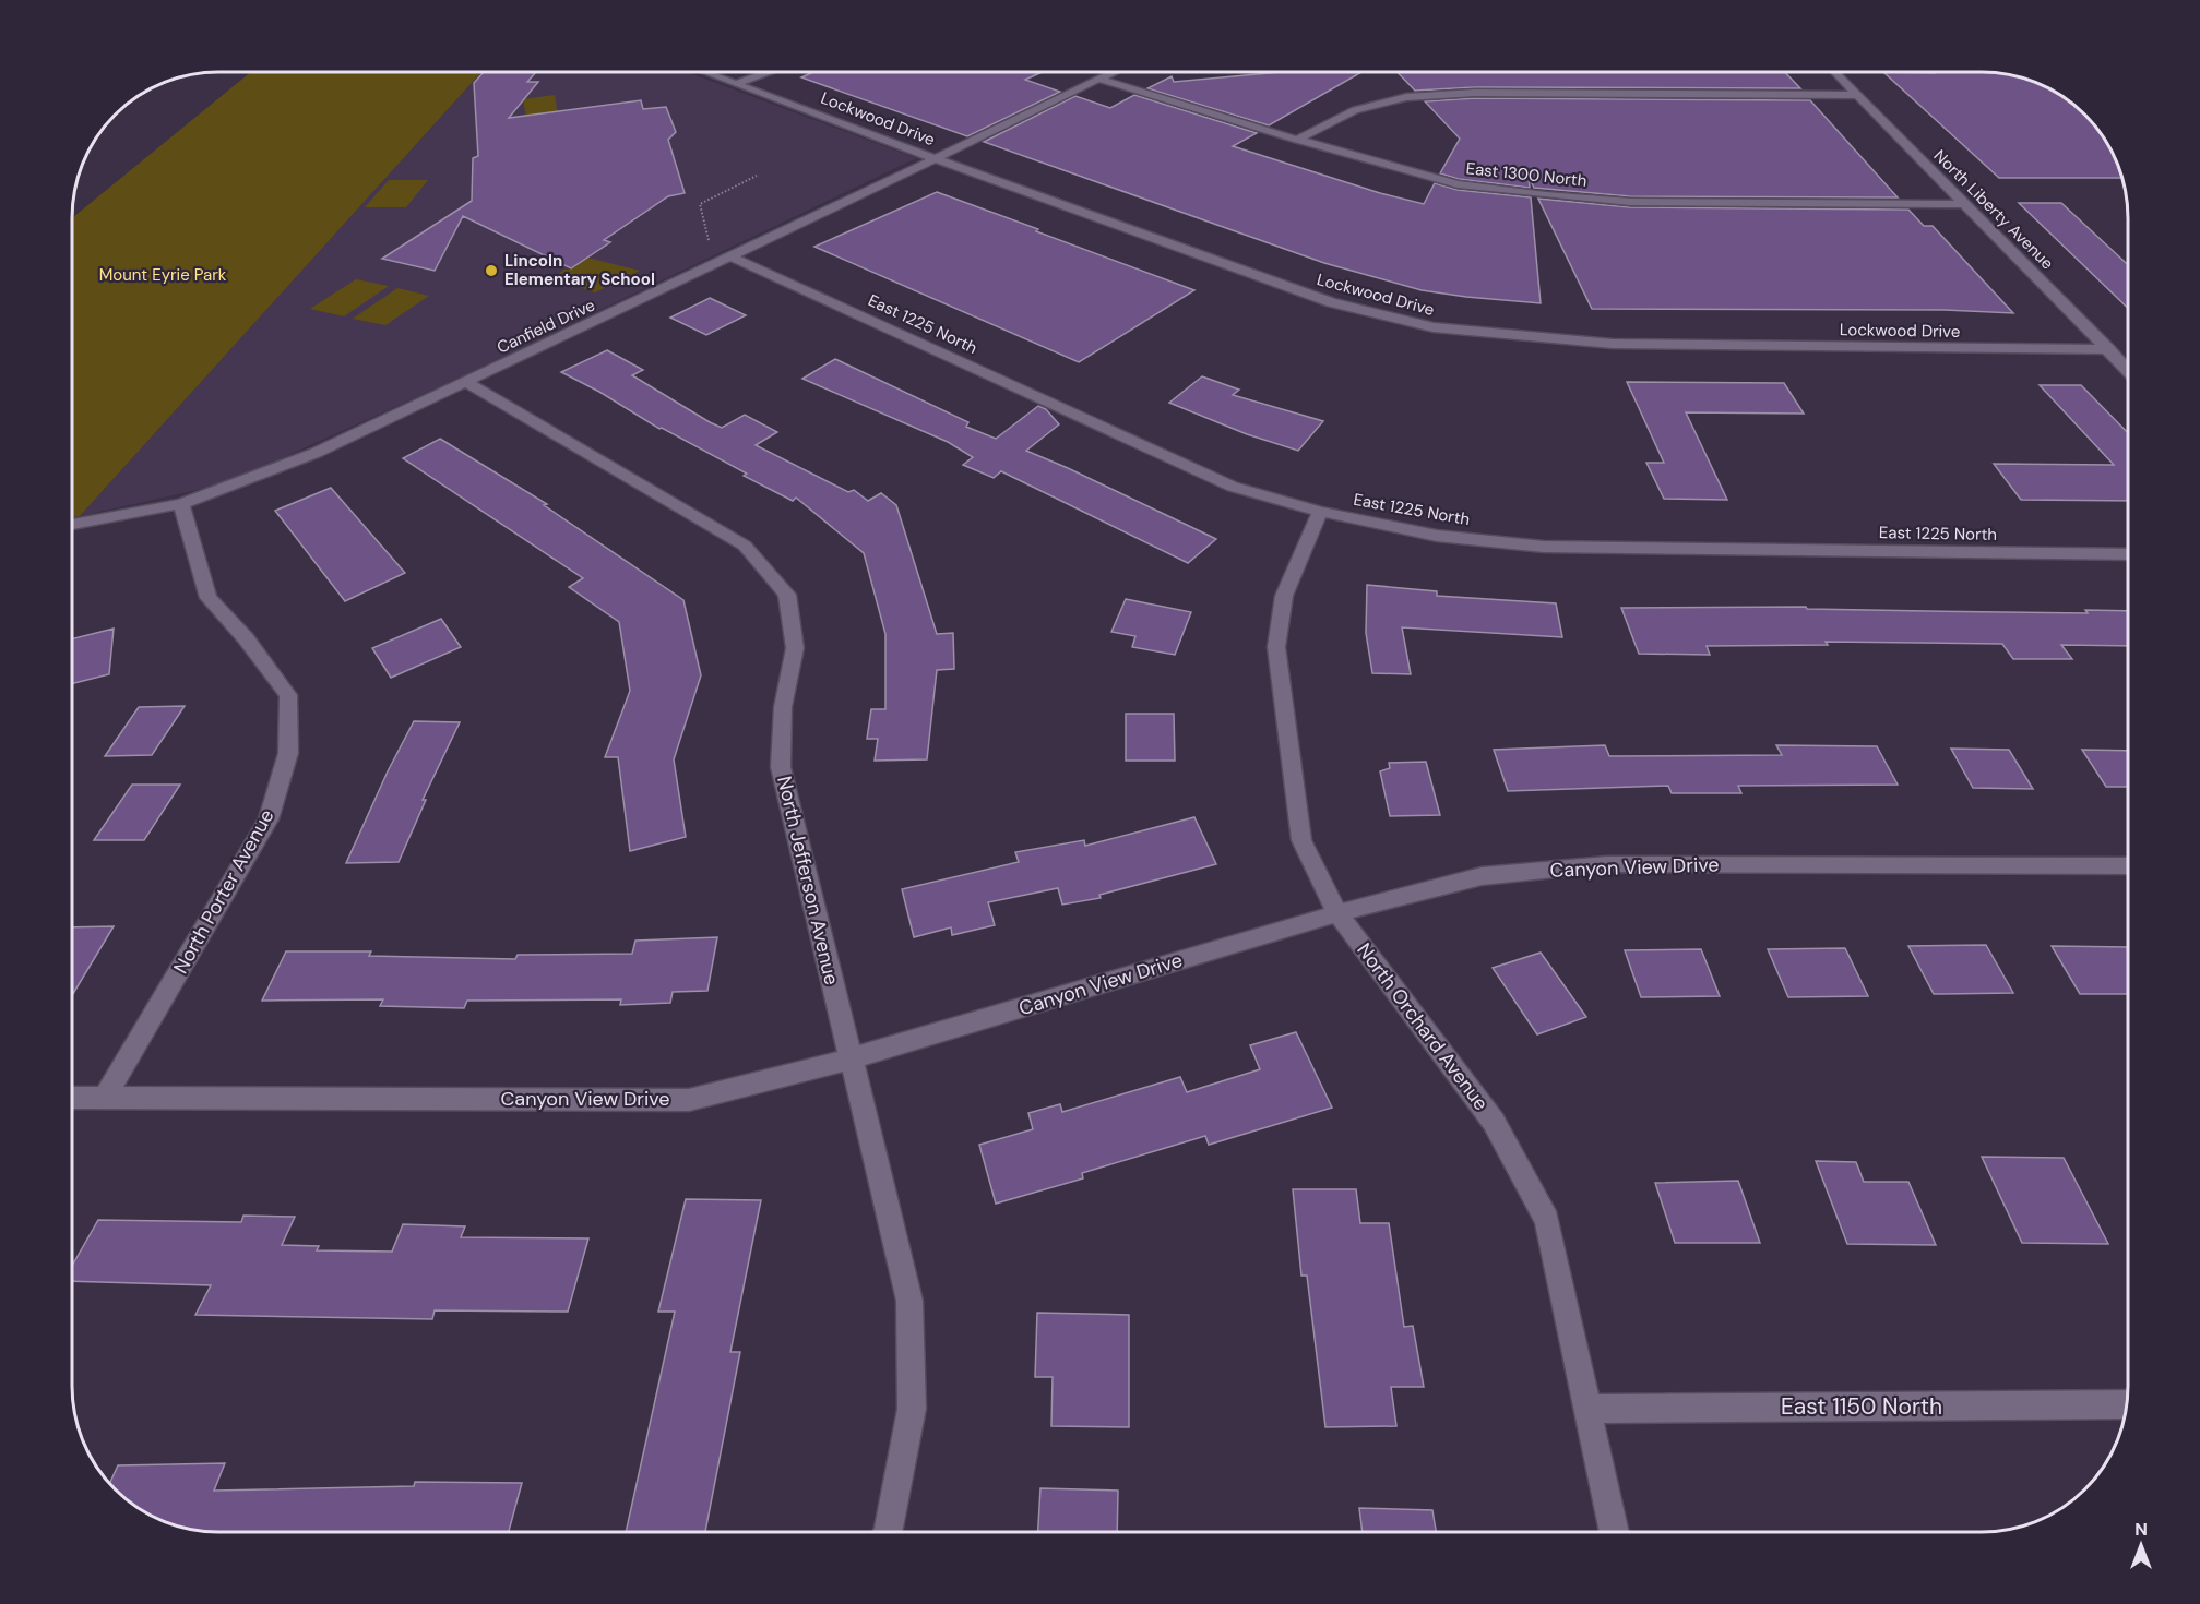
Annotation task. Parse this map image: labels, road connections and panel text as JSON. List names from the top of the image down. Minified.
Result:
{"streets":{"street":["Lockwood Drive","East 1300 North","North Liberty Avenue","East 1225 North","Canfield Drive","Canyon View Drive","North Jefferson Avenue","North Porter Avenue","North Orchard Avenue","East 1150 North"]},"crossings":[["Lockwood Drive","North Liberty Avenue"],["Lockwood Drive","Canfield Drive"],["East 1300 North","North Liberty Avenue"],["East 1300 North","Canfield Drive"],["East 1225 North","Canfield Drive"],["East 1225 North","North Orchard Avenue"],["Canfield Drive","North Jefferson Avenue"],["Canfield Drive","North Porter Avenue"],["Canyon View Drive","North Jefferson Avenue"],["Canyon View Drive","North Porter Avenue"],["Canyon View Drive","North Orchard Avenue"],["North Orchard Avenue","East 1150 North"]],"parks":["Mount Eyrie Park"],"places":["Lincoln Elementary School"],"north":"top"}
